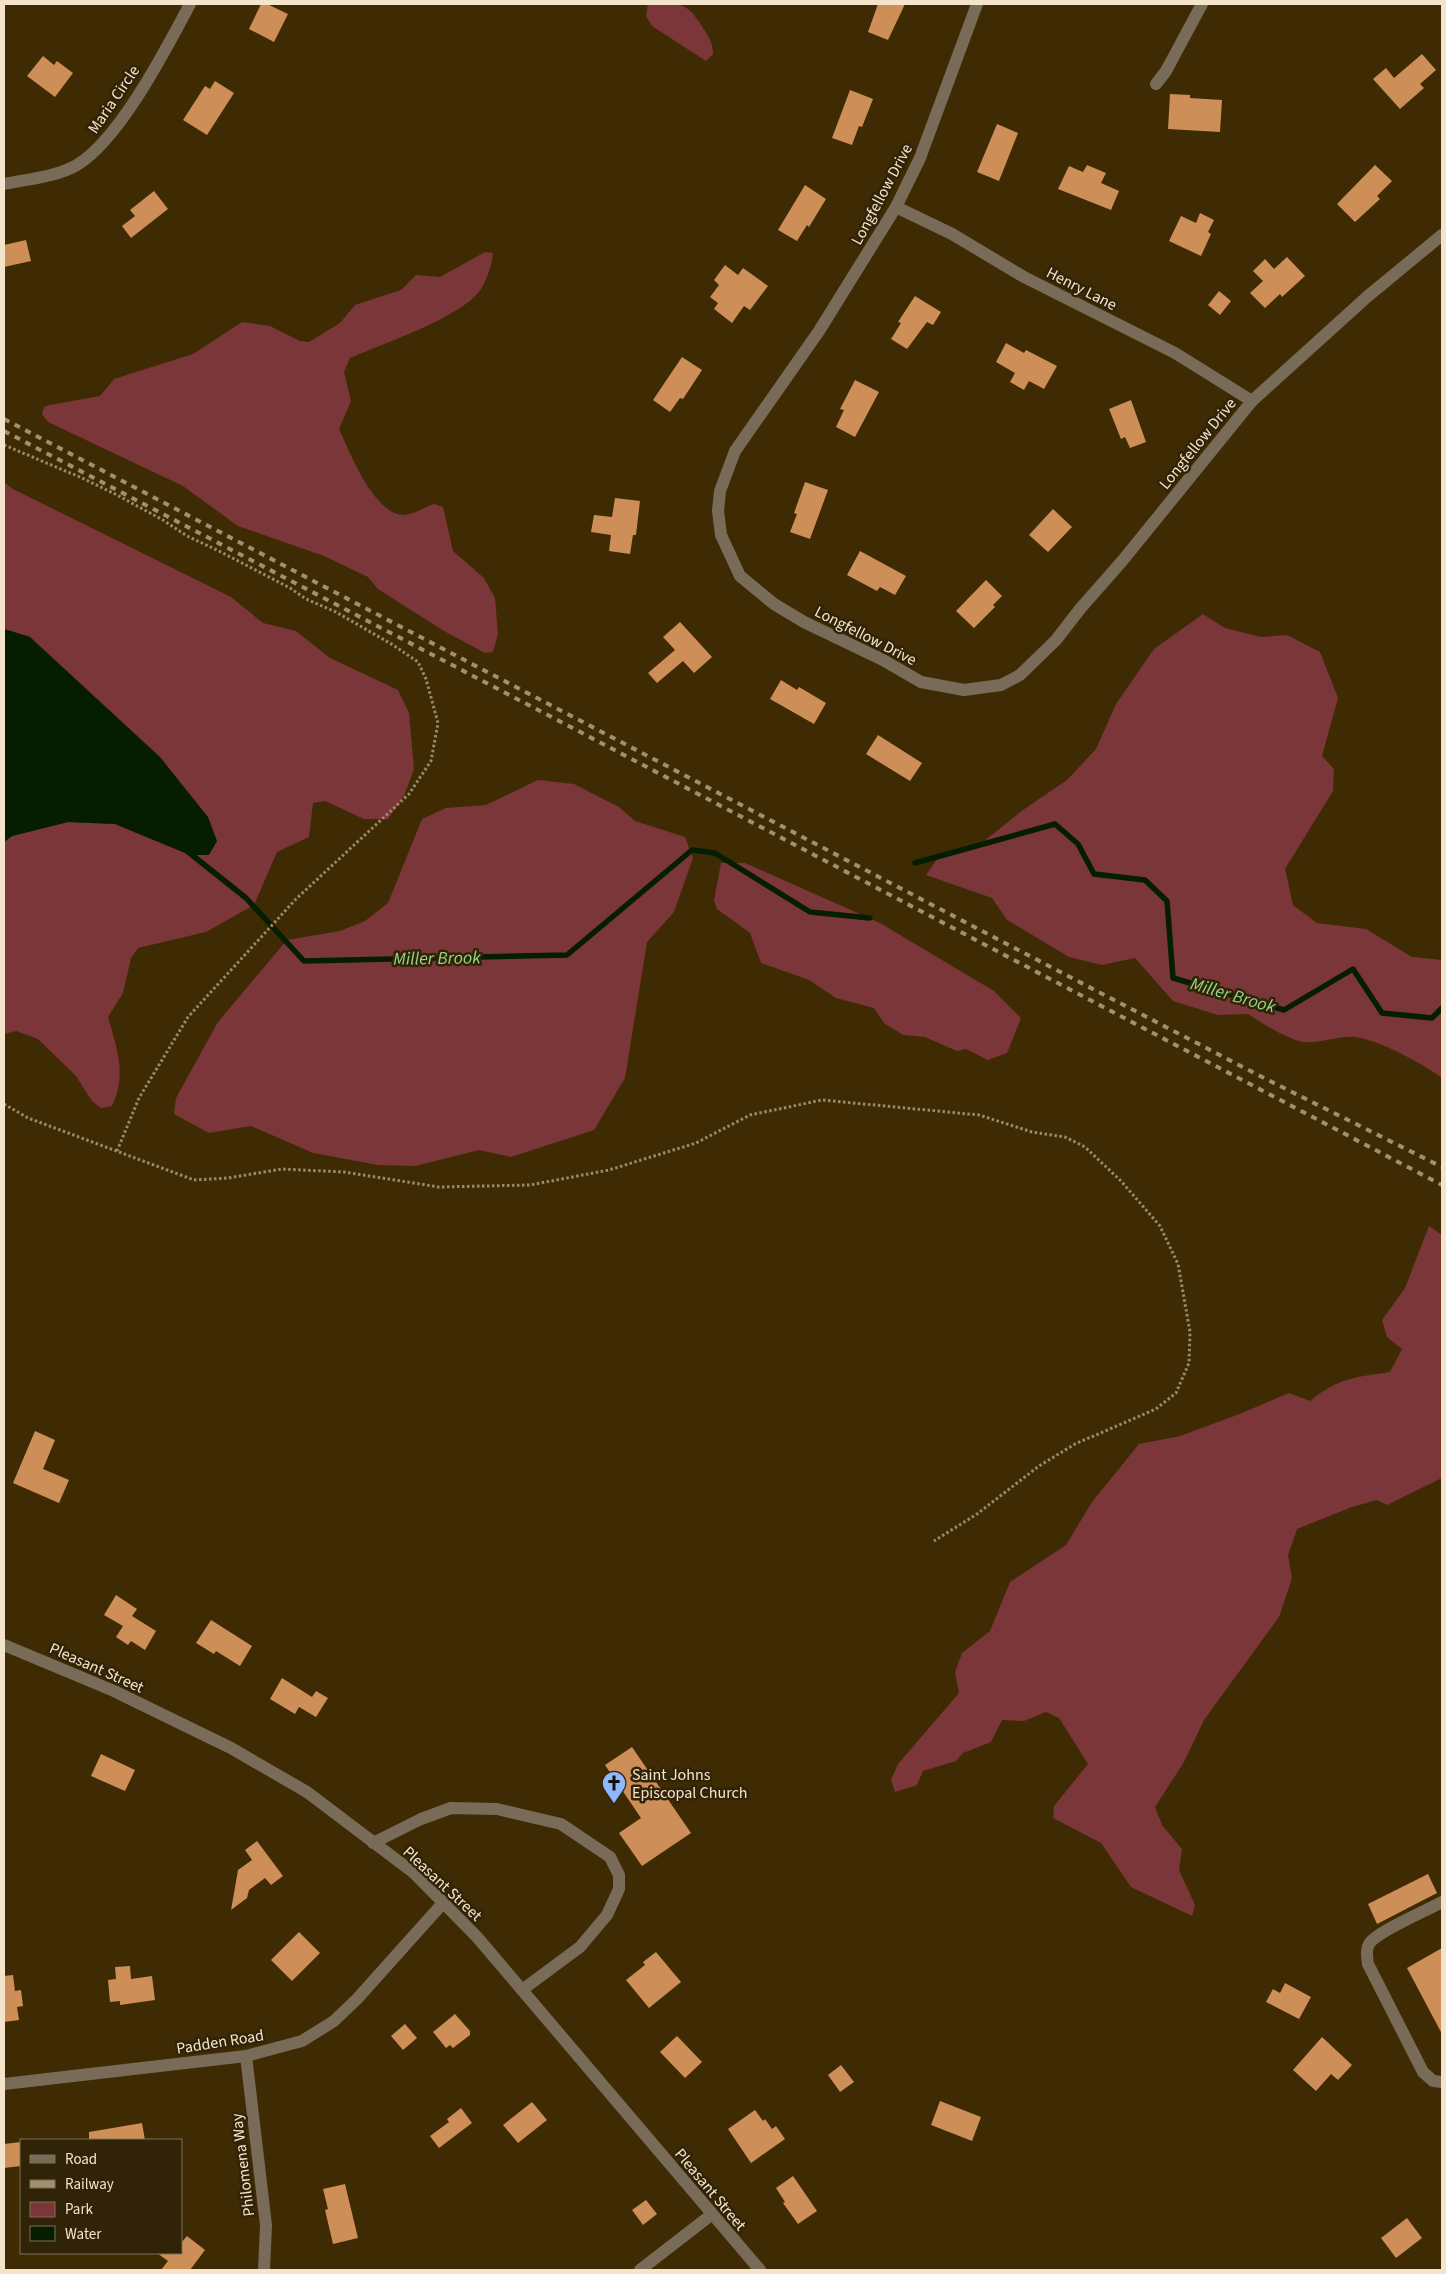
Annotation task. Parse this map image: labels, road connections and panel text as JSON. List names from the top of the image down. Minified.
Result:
{"streets":{"street":["Maria Circle","Longfellow Drive","Henry Lane","Pleasant Street","Padden Road","Philomena Way"]},"crossings":[["Longfellow Drive","Henry Lane"],["Pleasant Street","Padden Road"],["Padden Road","Philomena Way"]],"water":["Miller Brook"],"places":{"church":["Saint Johns Episcopal Church"]},"legend":["Road","Railway","Park","Water"]}
